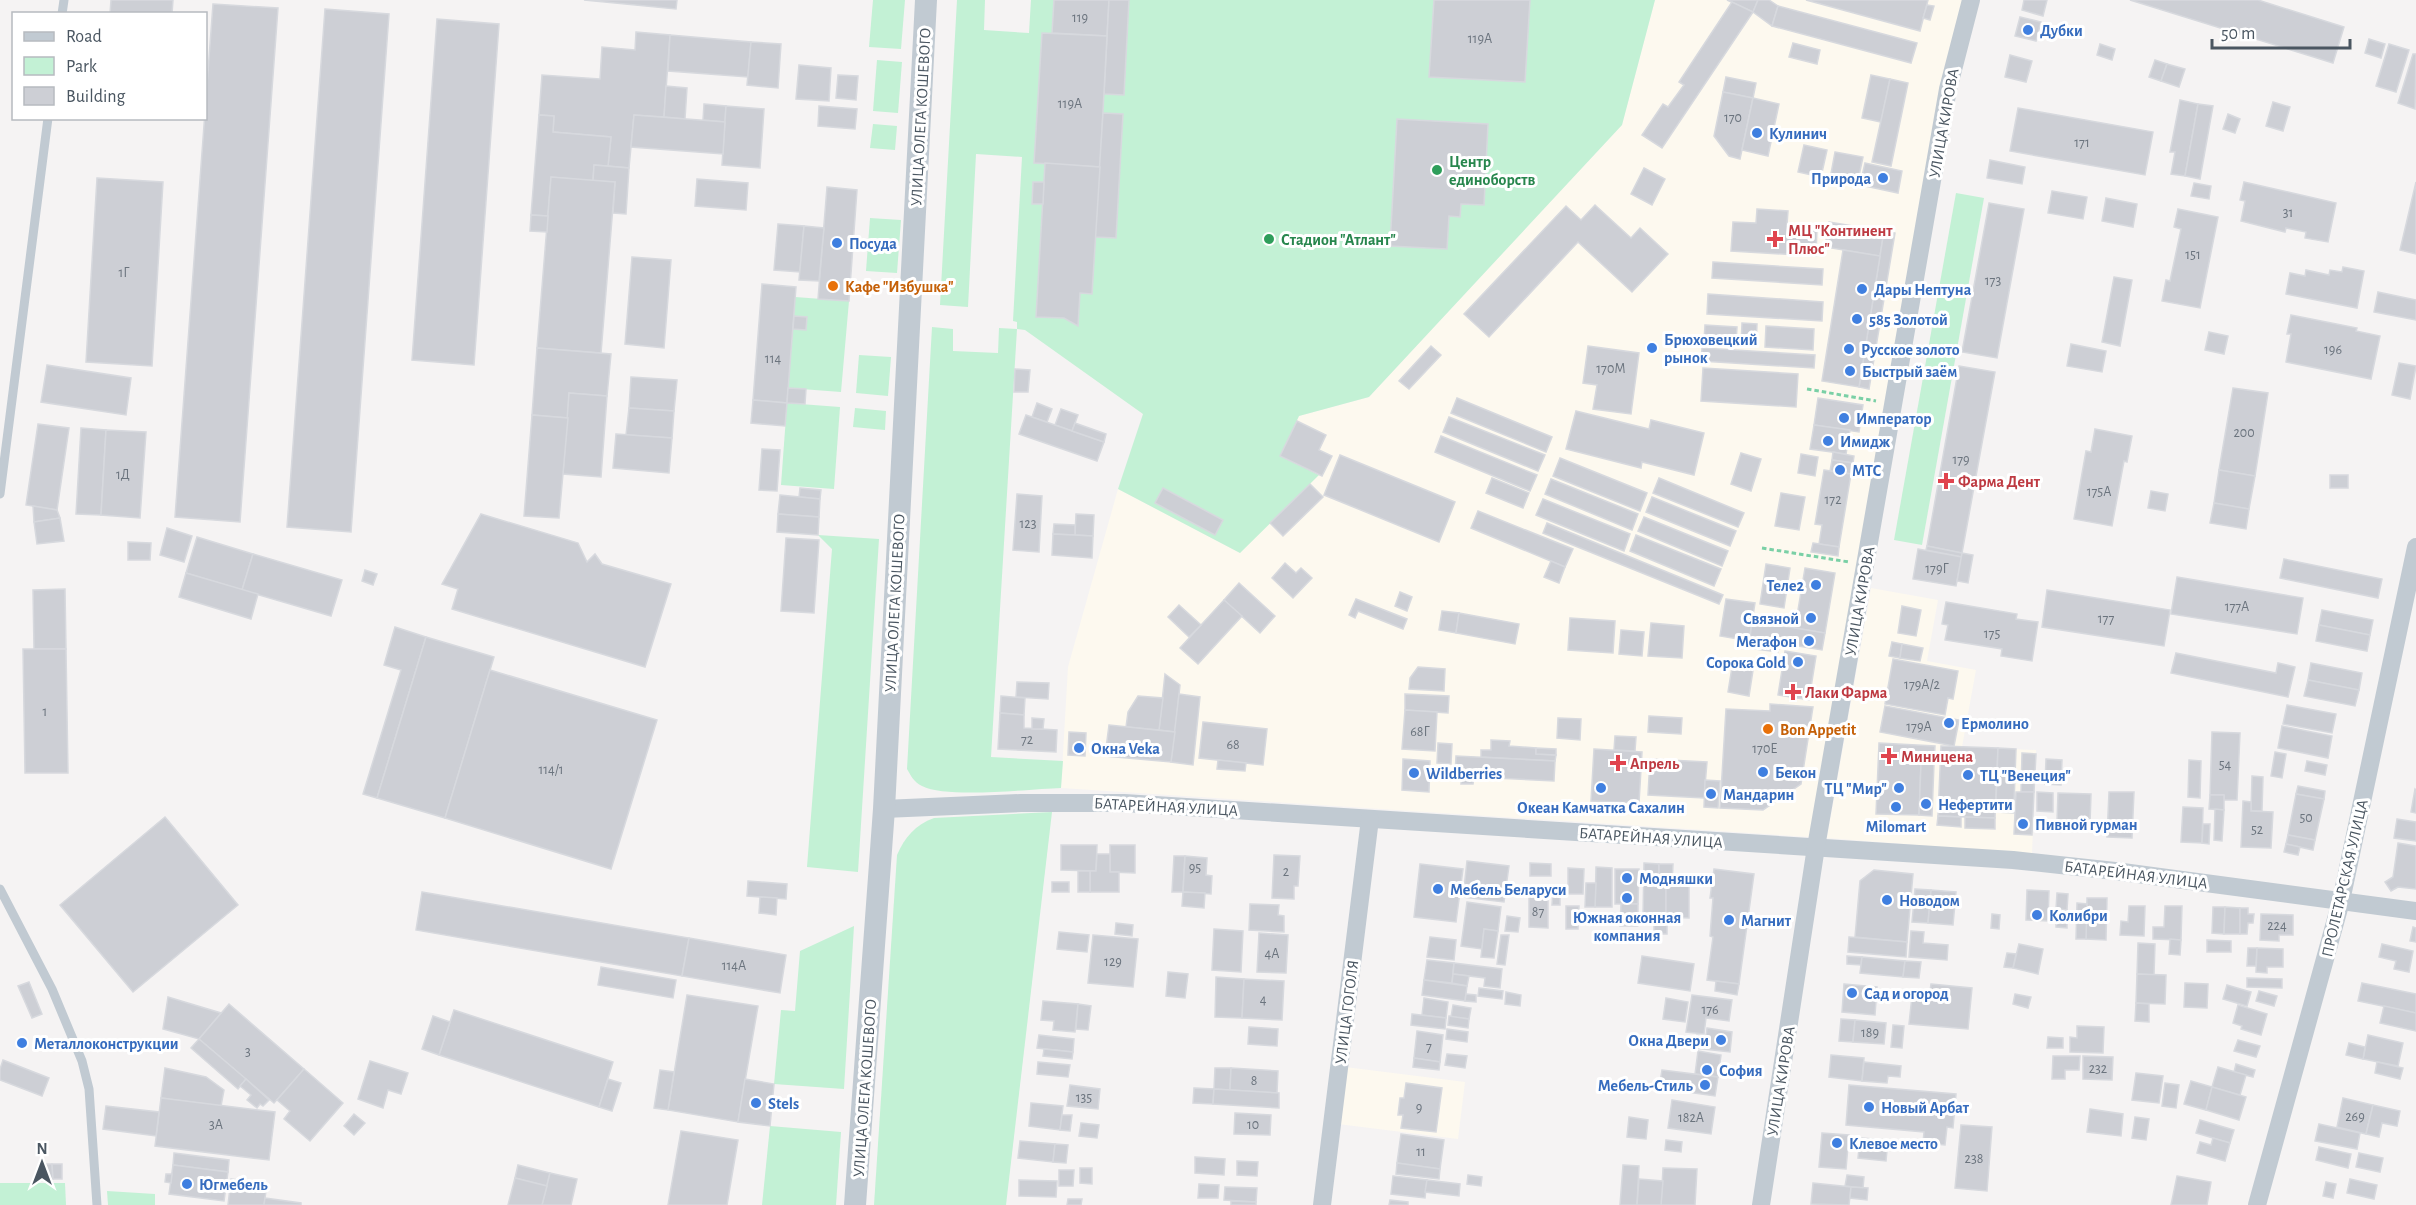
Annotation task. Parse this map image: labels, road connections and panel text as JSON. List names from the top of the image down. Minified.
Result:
{"streets":{"street":["УЛИЦА ОЛЕГА КОШЕВОГО","УЛИЦА КИРОВА","БАТАРЕЙНАЯ УЛИЦА","ПРОЛЕТАРСКАЯ УЛИЦА","УЛИЦА ГОГОЛЯ"]},"crossings":[["УЛИЦА ОЛЕГА КОШЕВОГО","БАТАРЕЙНАЯ УЛИЦА"],["УЛИЦА КИРОВА","БАТАРЕЙНАЯ УЛИЦА"],["БАТАРЕЙНАЯ УЛИЦА","ПРОЛЕТАРСКАЯ УЛИЦА"],["БАТАРЕЙНАЯ УЛИЦА","УЛИЦА ГОГОЛЯ"]],"places":{"other":["Дубки","Кулинич","Центр единоборств","Природа","Стадион \"Атлант\"","Посуда","Кафе \"Избушка\"","Дары Нептуна","585 Золотой","Брюховецкий рынок","Русское золото","Быстрый заём","Император","Имидж","МТС","Теле2","Связной","Мегафон","Сорока Gold","Ермолино","Bon Appetit","Окна Veka","Бекон","Wildberries","ТЦ \"Венеция\"","Океан Камчатка Сахалин","ТЦ \"Мир\"","Мандарин","Нефертити","Milomart","Пивной гурман","Модняшки","Мебель Беларуси","Южная оконная компания","Новодом","Колибри","Магнит","Сад и огород","Окна Двери","Металлоконструкции","София","Мебель-Стиль","Stels","Новый Арбат","Клевое место","Югмебель"],"health":["МЦ \"Континент Плюс\"","Фарма Дент","Лаки Фарма","Миницена","Апрель"]},"house_numbers":["119","119А","119А","170","171","31","151","1Г","173","196","114","170М","200","179","1Д","175А","172","123","179Г","177А","177","175","179А/2","1","179А","68Г","72","68","170Е","54","114/1","50","52","95","2","87","224","4А","129","114А","4","176","189","7","3","232","8","135","9","269","182А","3А","10","11","238"],"legend":["Road","Park","Building"],"scale_bar":"50 m","north":"top"}
